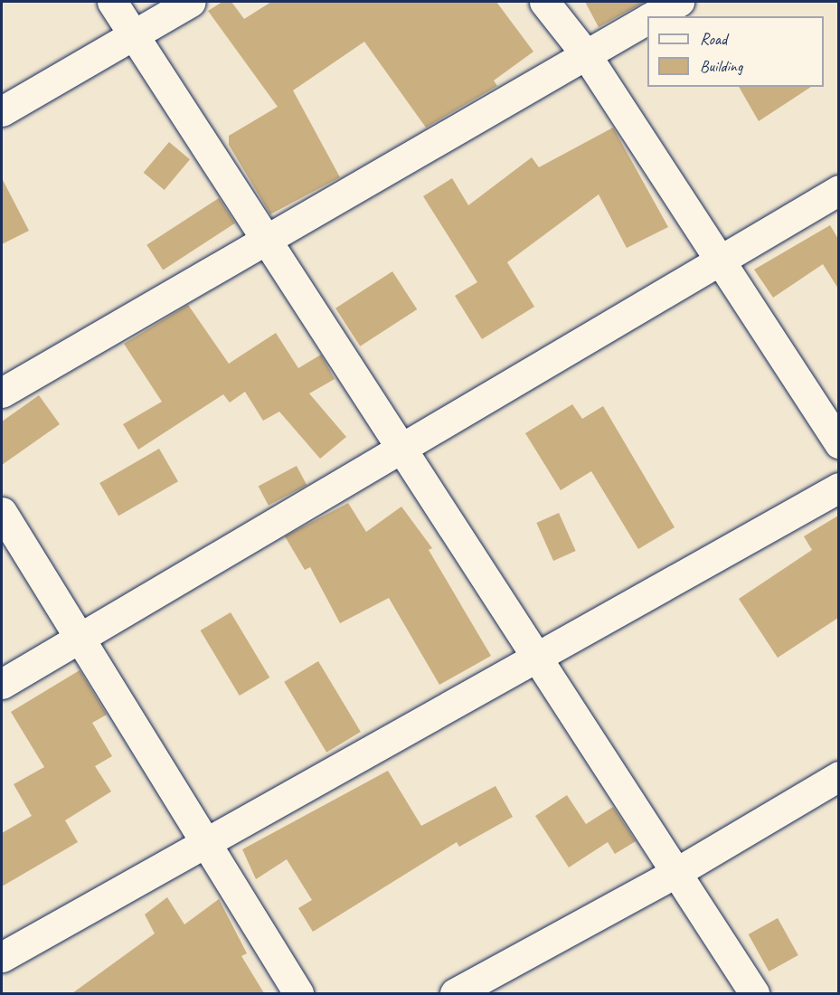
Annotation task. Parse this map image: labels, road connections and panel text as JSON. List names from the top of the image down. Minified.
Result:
{"legend":["Road","Building"]}
